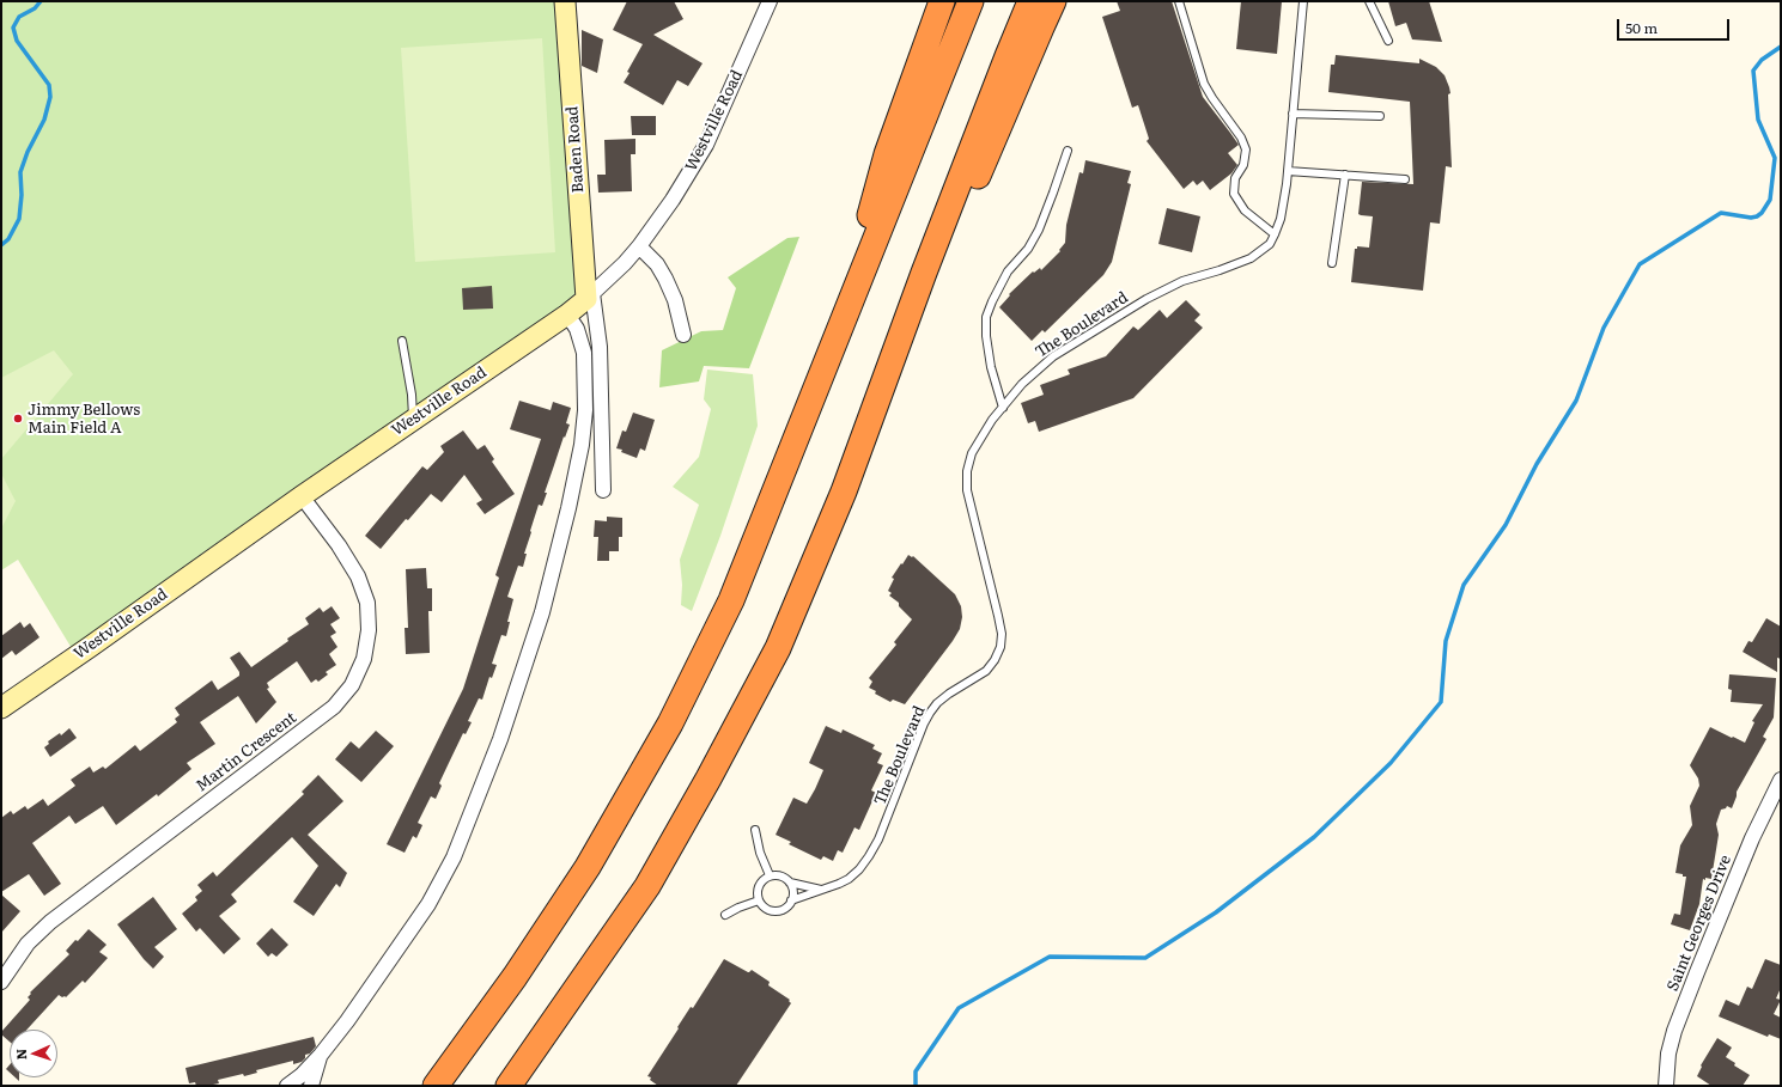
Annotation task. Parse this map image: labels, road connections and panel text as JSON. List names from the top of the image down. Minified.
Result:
{"streets":{"street":["Westville Road","Baden Road","Martin Crescent","Saint Georges Drive"],"lane":["The Boulevard"]},"crossings":[["Westville Road","Baden Road"],["Westville Road","Martin Crescent"]],"places":["Jimmy Bellows Main Field A"],"scale_bar":"50 m","north":"left"}
